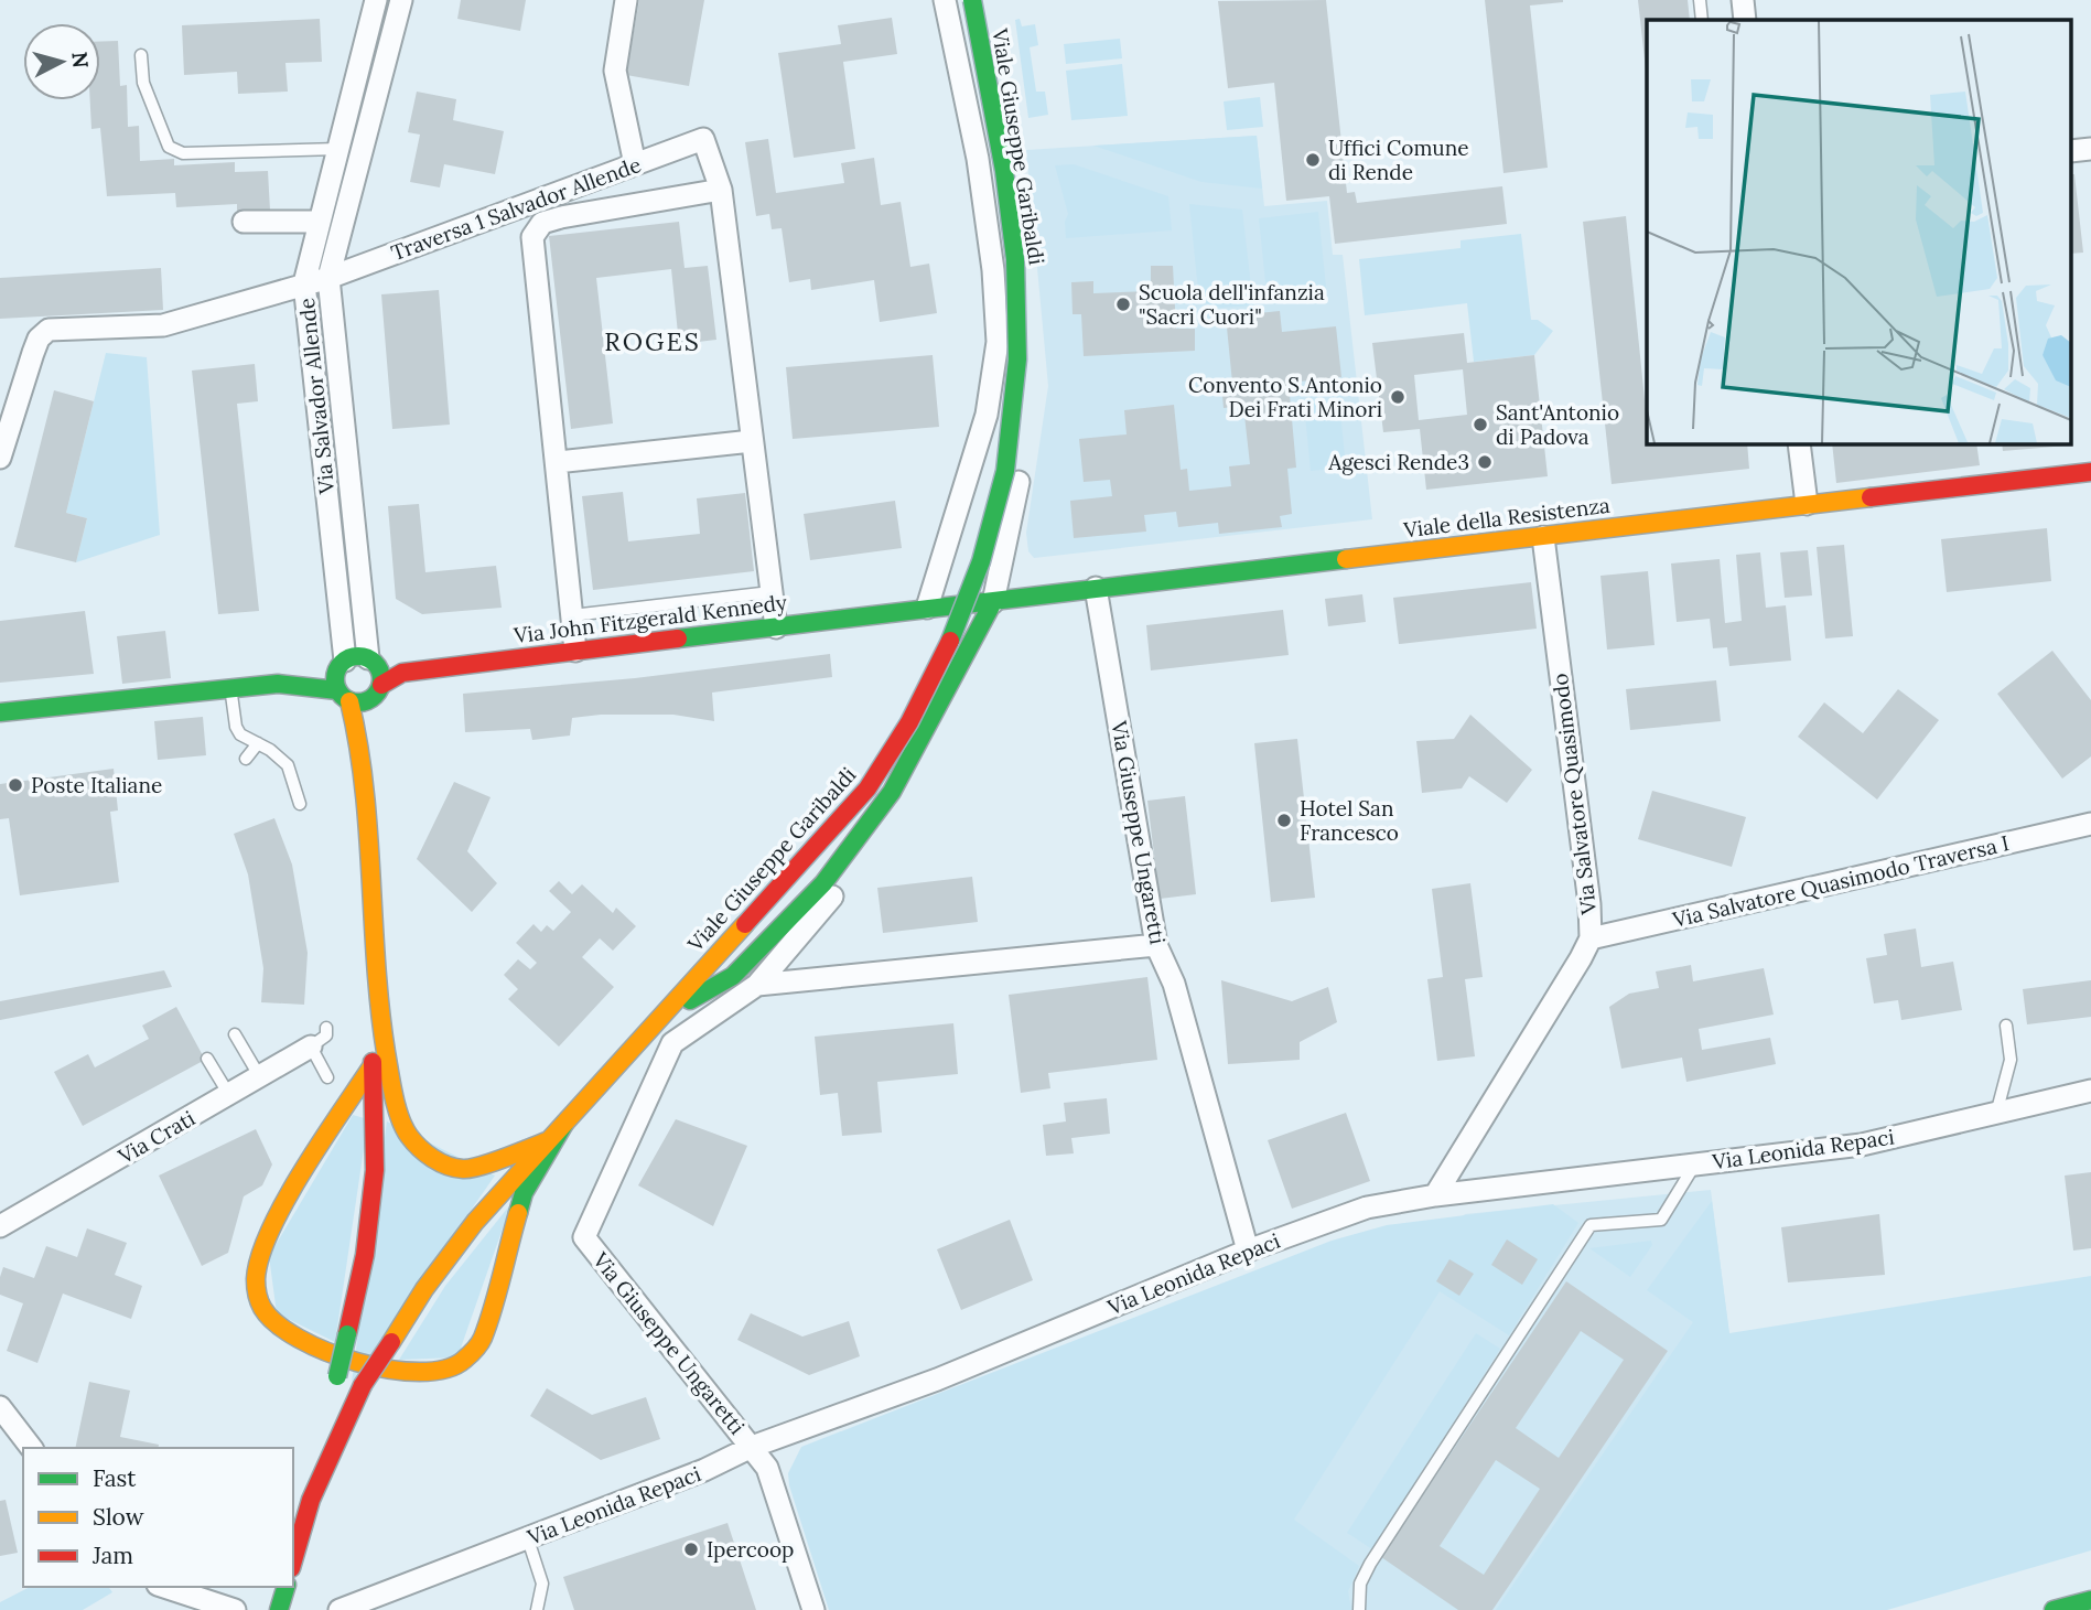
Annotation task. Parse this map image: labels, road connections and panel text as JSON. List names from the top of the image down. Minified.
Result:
{"streets":{"main road":["Viale Giuseppe Garibaldi","Viale della Resistenza","Via John Fitzgerald Kennedy"],"street":["Traversa 1 Salvador Allende","Via Salvador Allende","Via Salvatore Quasimodo","Via Giuseppe Ungaretti","Via Salvatore Quasimodo Traversa I","Via Crati","Via Leonida Repaci"]},"crossings":[["Traversa 1 Salvador Allende","Via Salvador Allende"],["Via Salvador Allende","Via John Fitzgerald Kennedy"],["Viale della Resistenza","Via John Fitzgerald Kennedy"],["Viale della Resistenza","Via Salvatore Quasimodo"],["Viale della Resistenza","Via Giuseppe Ungaretti"],["Via Salvatore Quasimodo","Via Salvatore Quasimodo Traversa I"],["Via Salvatore Quasimodo","Via Leonida Repaci"],["Via Giuseppe Ungaretti","Via Leonida Repaci"]],"districts":["ROGES"],"places":["Uffici Comune di Rende","Scuola dell'infanzia \"Sacri Cuori\"","Convento S.Antonio Dei Frati Minori","Sant'Antonio di Padova","Agesci Rende3","Poste Italiane","Hotel San Francesco","Ipercoop"],"legend":["Fast","Slow","Jam"],"north":"right"}
